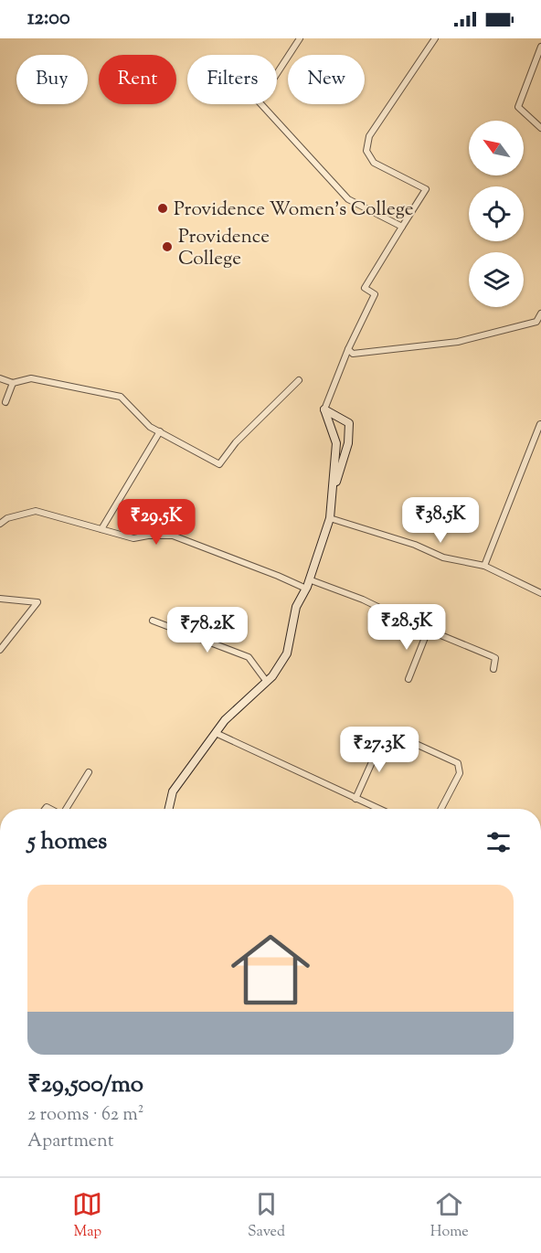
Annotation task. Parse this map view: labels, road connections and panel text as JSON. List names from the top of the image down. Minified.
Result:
{"places":["Providence Women's College","Providence College"],"north":"top left","page":{"status":"12:00","chip":["Buy","Rent","Filters","New"],"price":["₹38.5K","₹29.5K","₹28.5K","₹78.2K","₹27.3K"],"heading":"5 homes","list":[{"name":"₹29,500/mo","note":"2 rooms · 62 m² · Apartment"}],"tabs":["Map","Saved","Home"]}}
